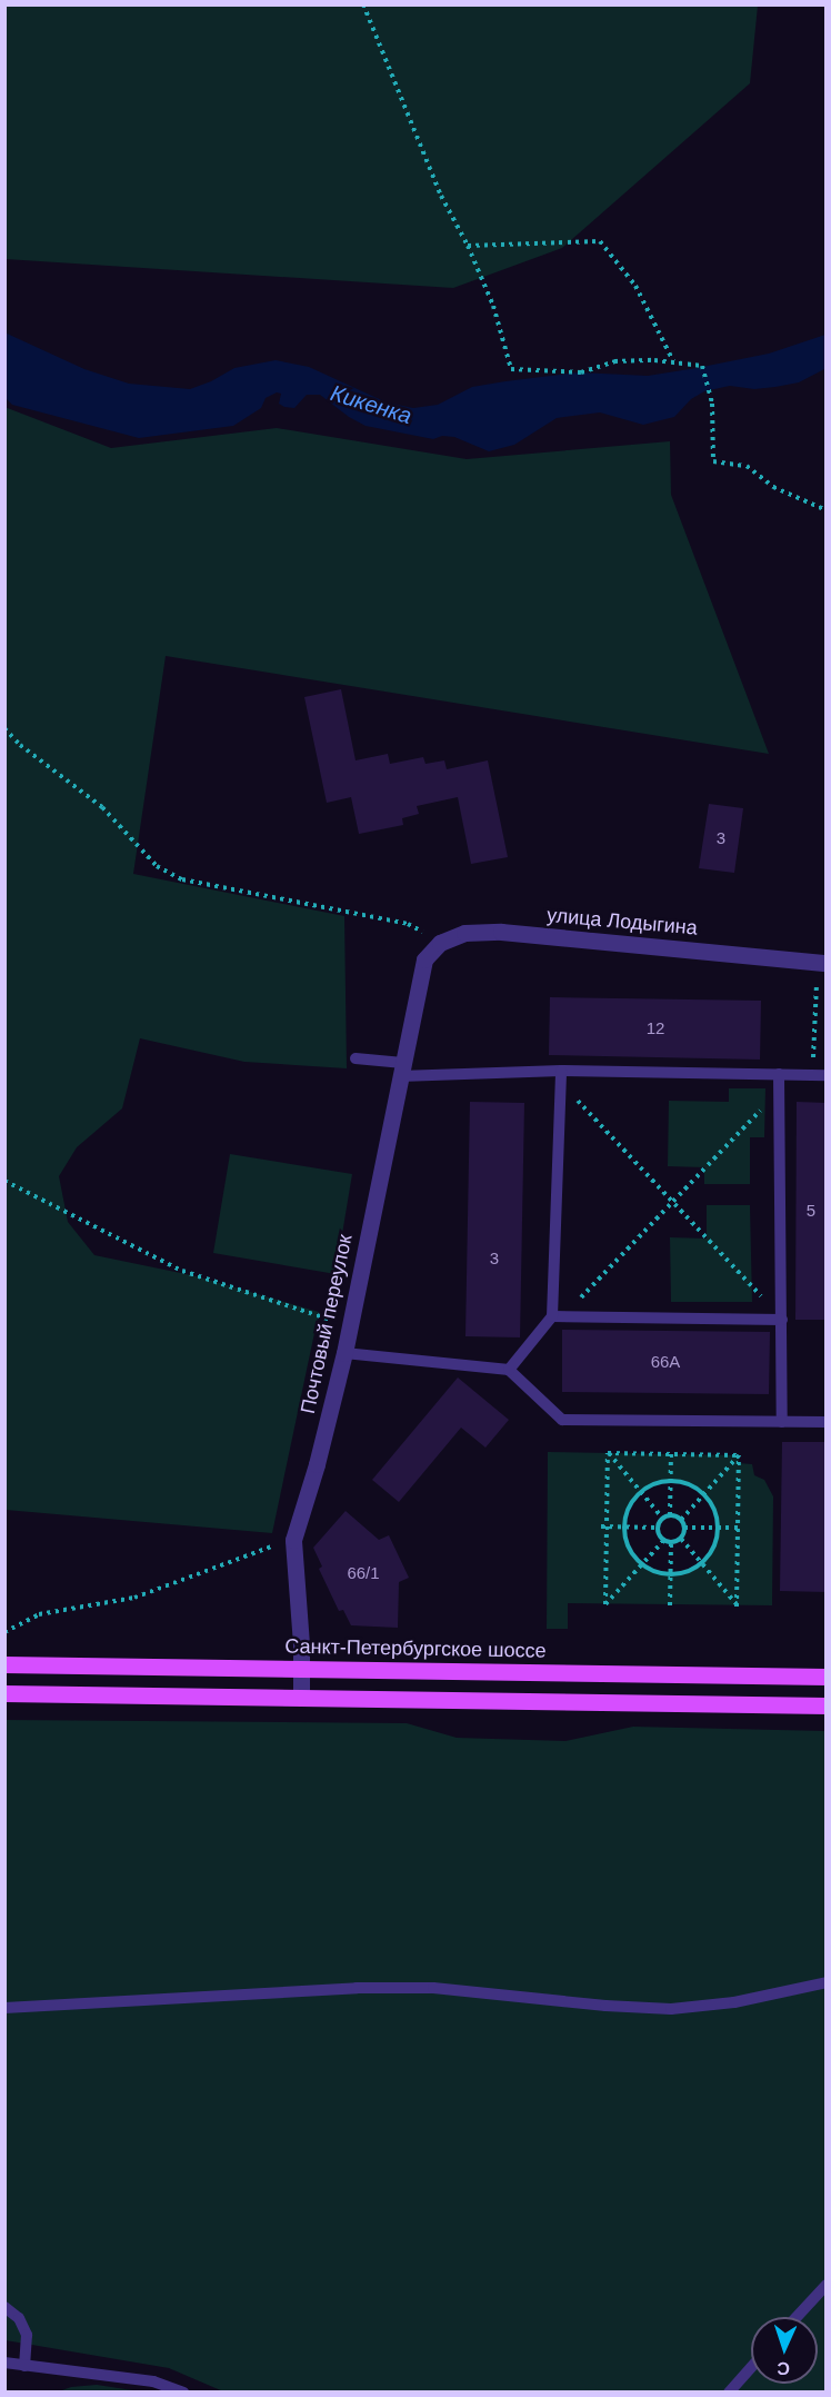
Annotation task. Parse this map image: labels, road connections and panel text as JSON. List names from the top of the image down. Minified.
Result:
{"streets":{"main road":["Санкт-Петербургское шоссе"],"street":["улица Лодыгина","Почтовый переулок"]},"crossings":[["улица Лодыгина","Почтовый переулок"],["Почтовый переулок","Санкт-Петербургское шоссе"]],"water":["Кикенка"],"house_numbers":["3","12","5","3","66А","66/1"],"north":"bottom"}
